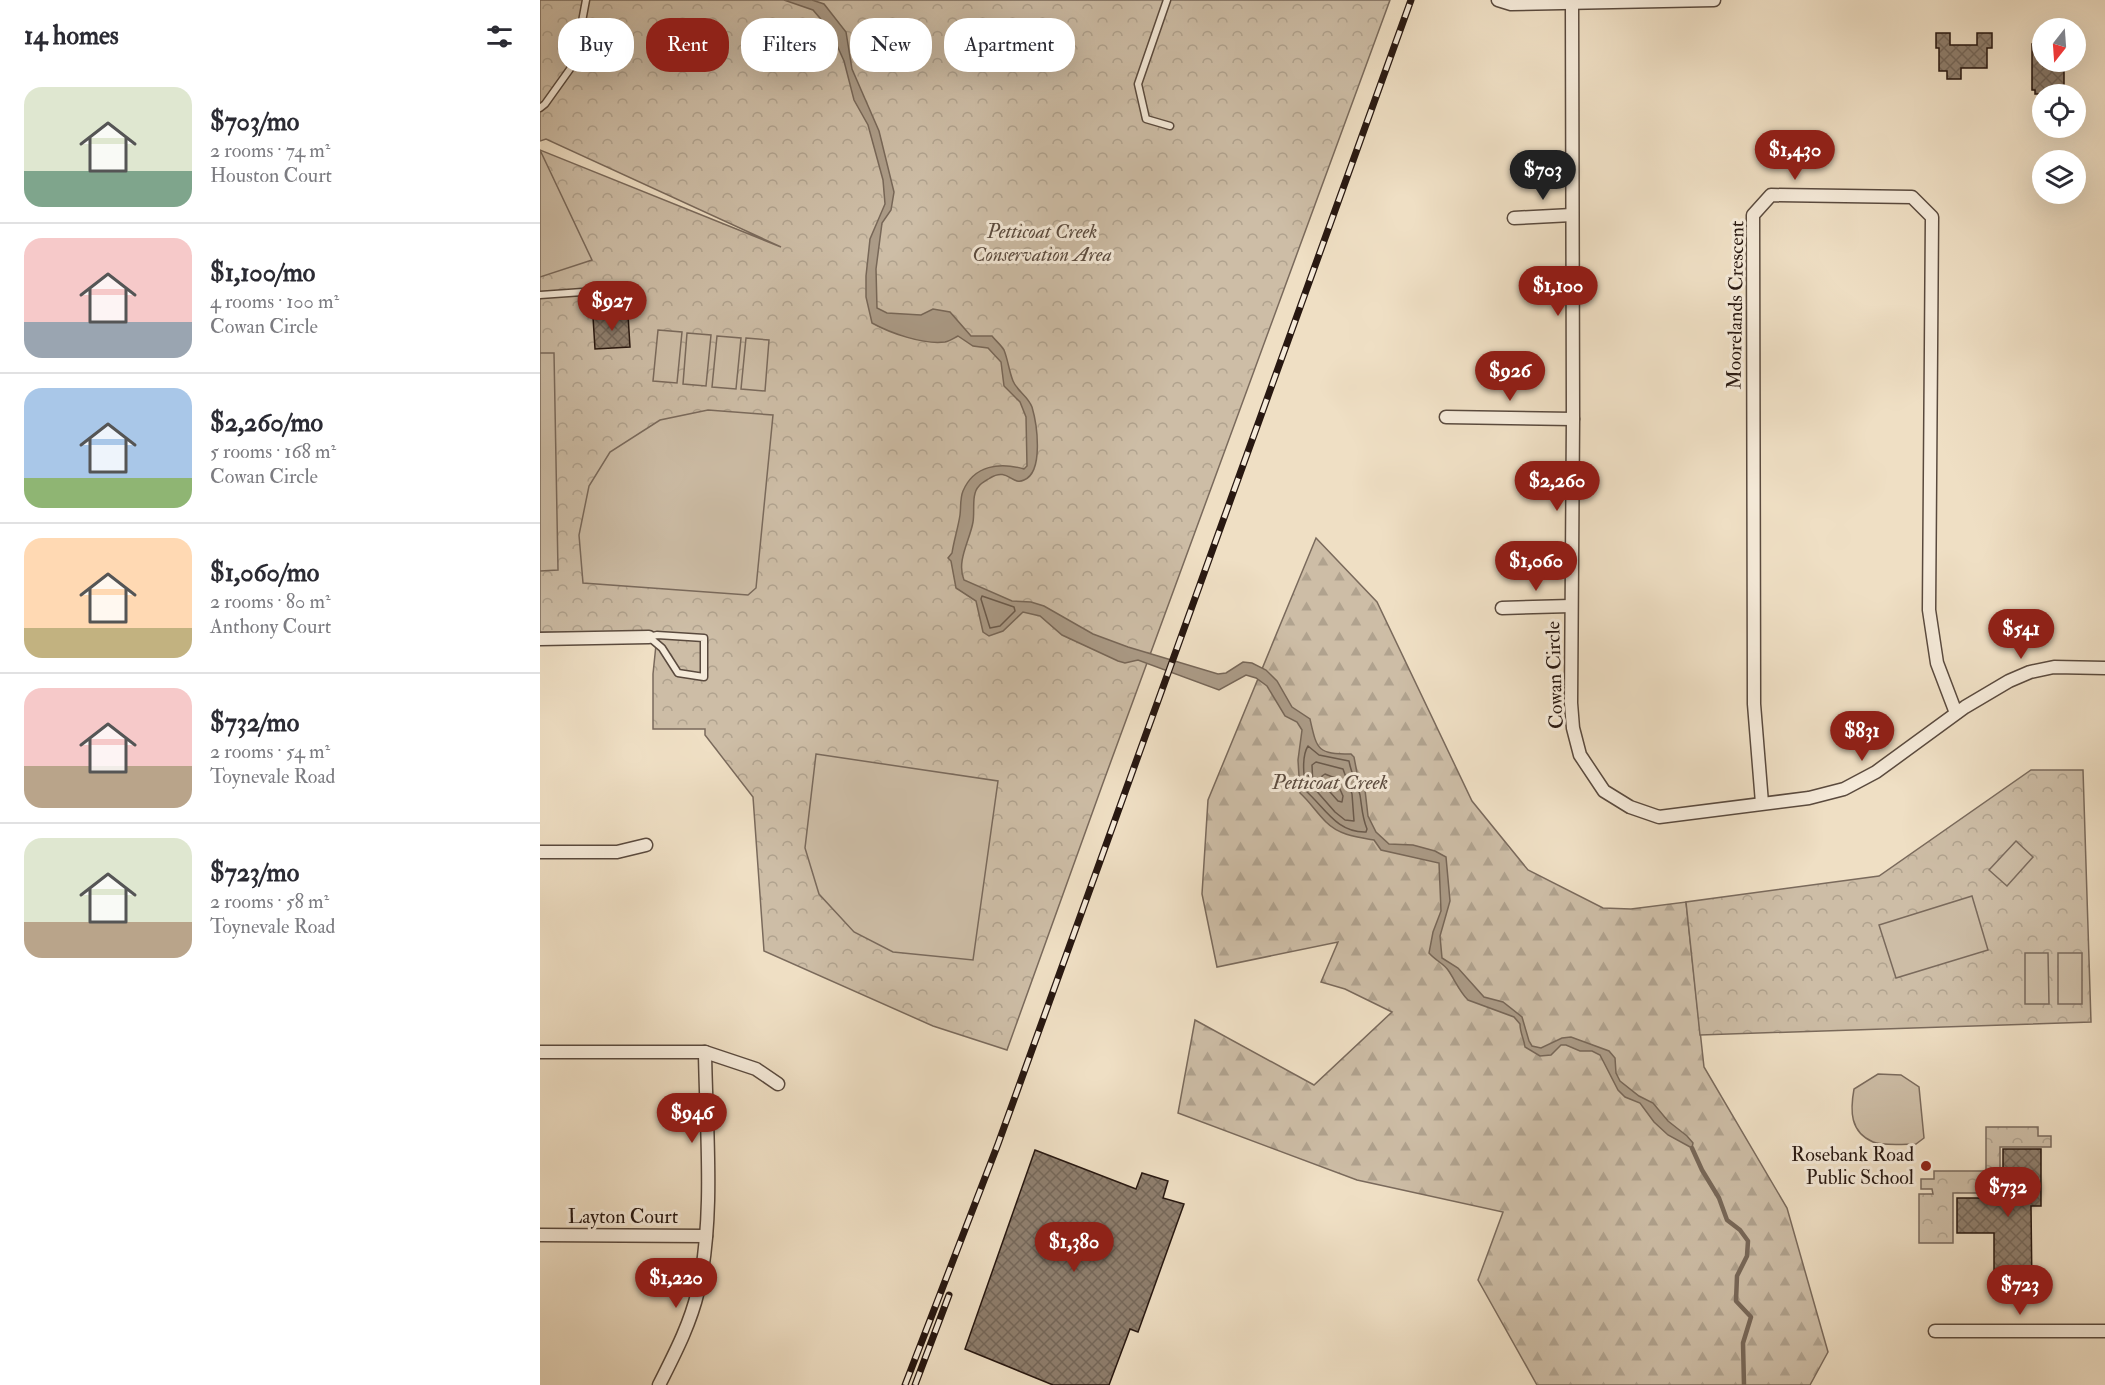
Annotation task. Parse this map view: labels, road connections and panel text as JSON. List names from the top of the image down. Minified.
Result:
{"streets":{"street":["Moorelands Crescent","Cowan Circle","Layton Court"]},"crossings":[["Moorelands Crescent","Cowan Circle"]],"water":["Petticoat Creek"],"parks":["Petticoat Creek Conservation Area"],"places":["Rosebank Road Public School"],"north":"bottom","page":{"heading":"14 homes","chip":["Buy","Rent","Filters","New","Apartment"],"list":[{"name":"$703/mo","note":"2 rooms · 74 m² · Houston Court"},{"name":"$1,100/mo","note":"4 rooms · 100 m² · Cowan Circle"},{"name":"$2,260/mo","note":"5 rooms · 168 m² · Cowan Circle"},{"name":"$1,060/mo","note":"2 rooms · 80 m² · Anthony Court"},{"name":"$732/mo","note":"2 rooms · 54 m² · Toynevale Road"},{"name":"$723/mo","note":"2 rooms · 58 m² · Toynevale Road"}],"price":["$1,430","$703","$1,100","$927","$926","$2,260","$1,060","$541","$831","$946","$732","$1,380","$1,220","$723"]}}
